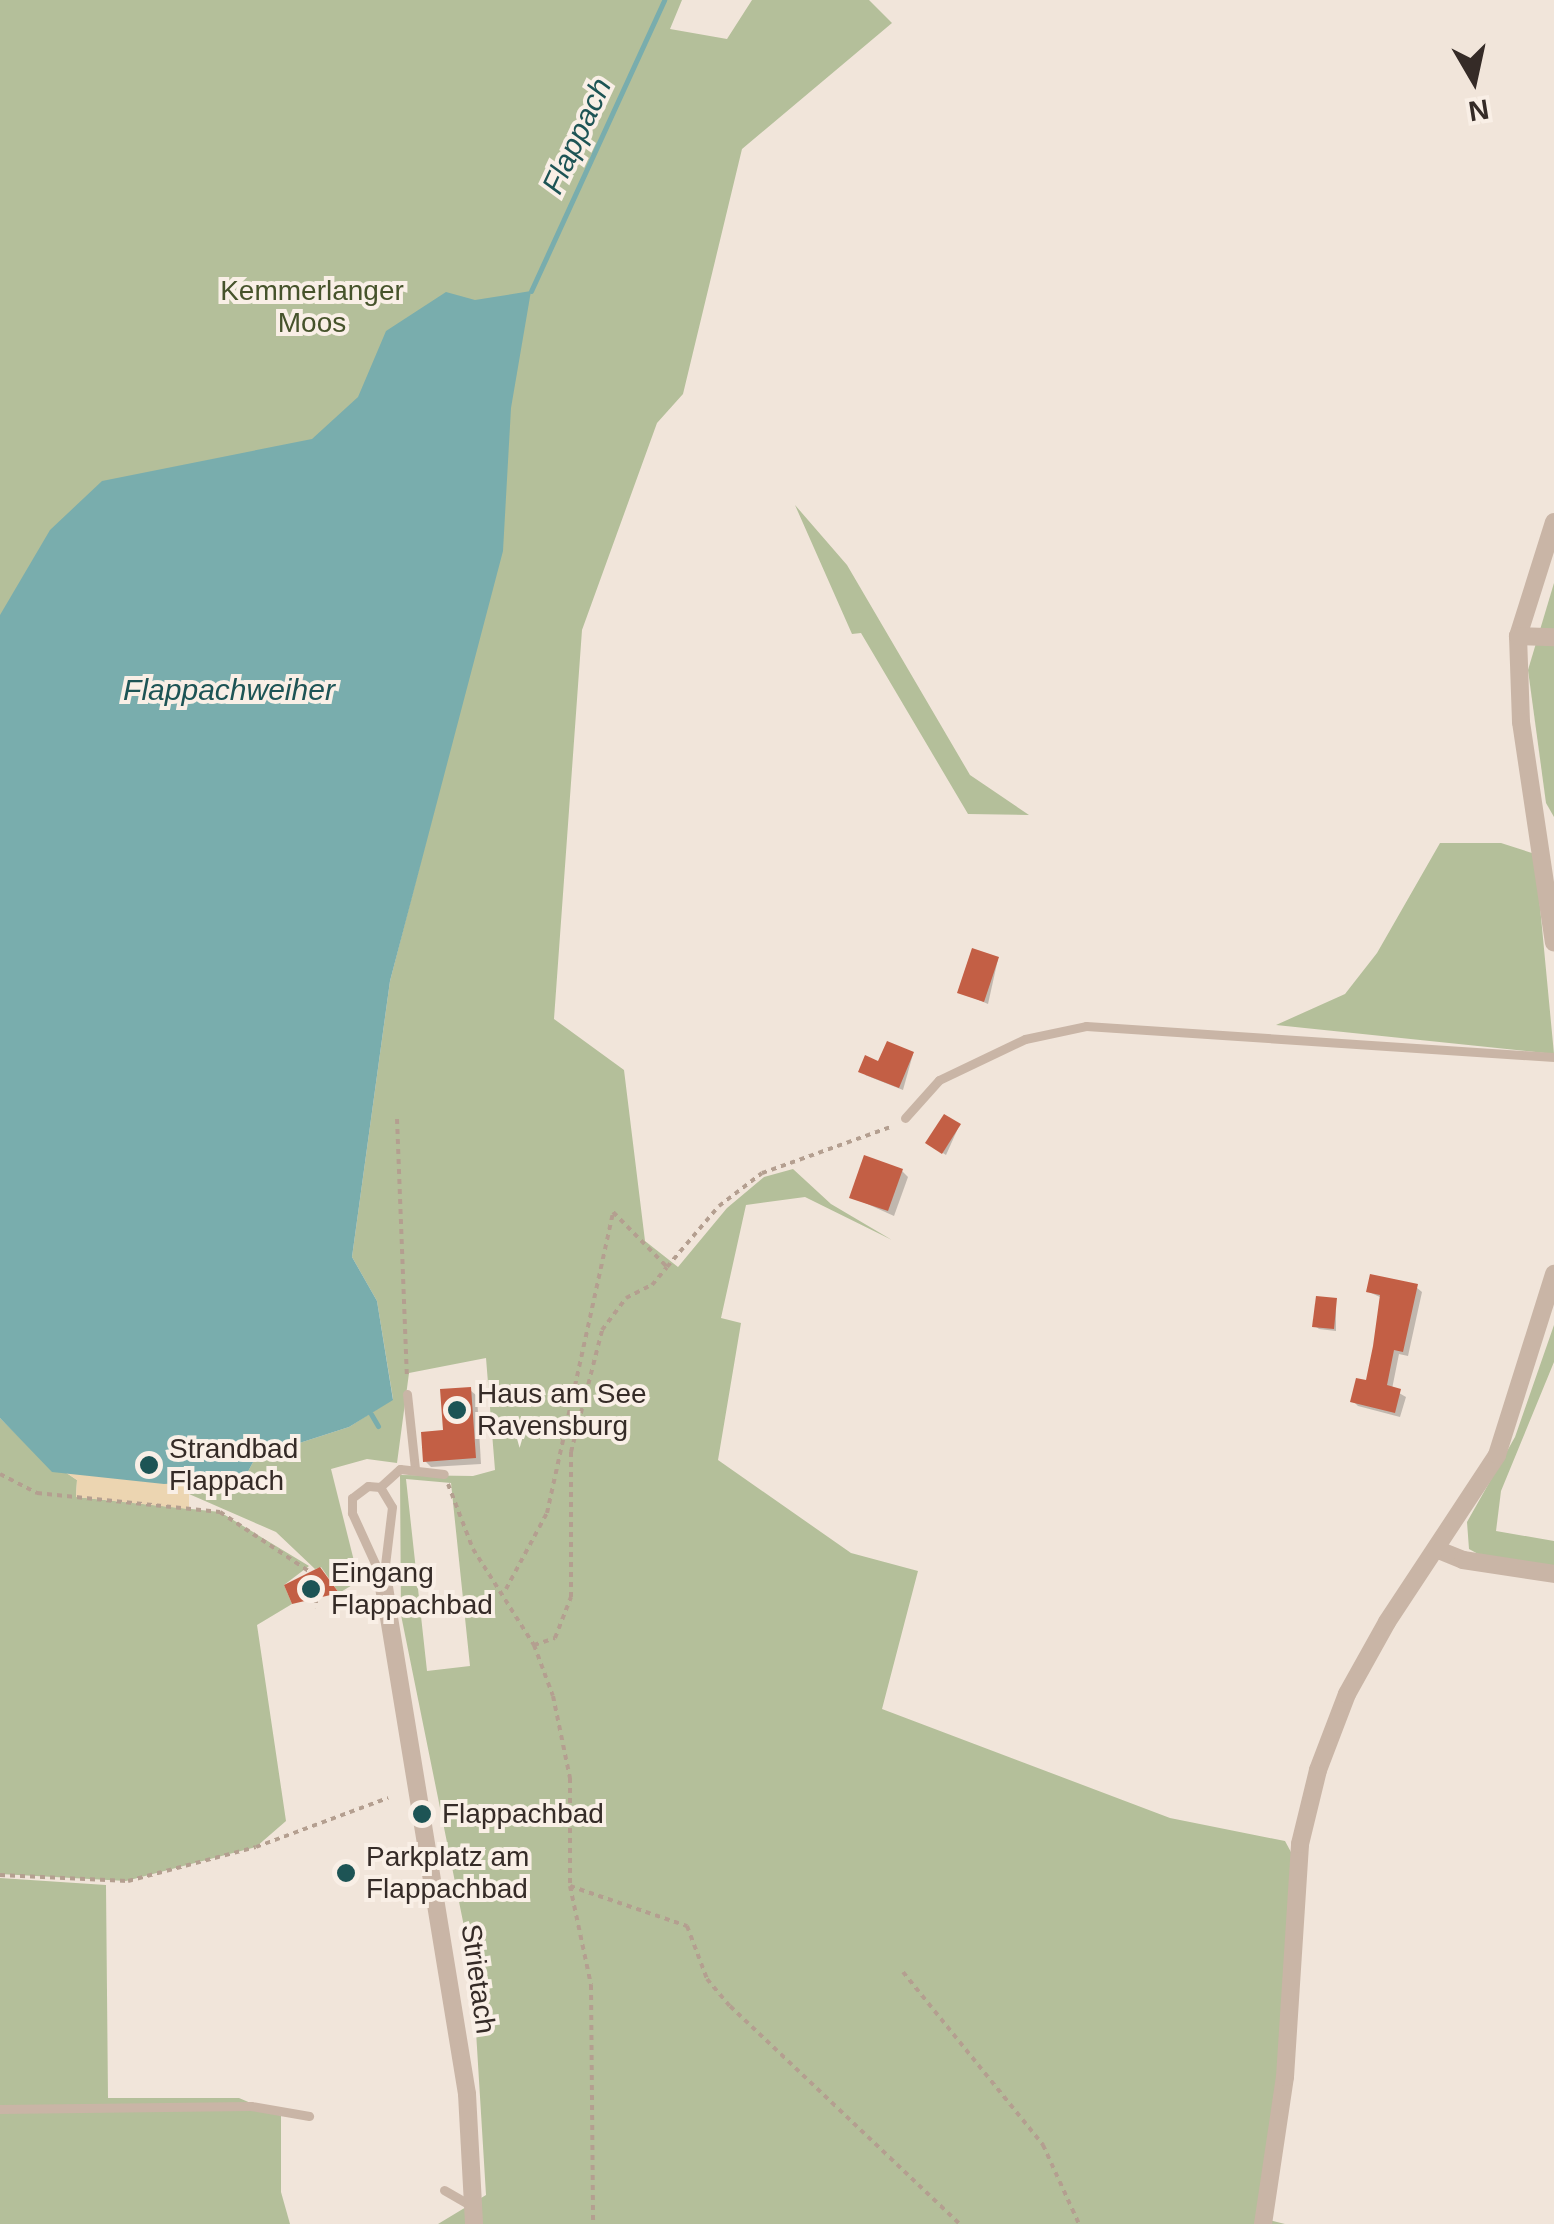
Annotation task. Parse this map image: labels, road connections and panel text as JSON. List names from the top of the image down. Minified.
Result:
{"streets":{"street":["Strietach"]},"water":["Flappach","Flappachweiher"],"parks":["Kemmerlanger Moos"],"places":["Haus am See Ravensburg","Strandbad Flappach","Eingang Flappachbad","Flappachbad","Parkplatz am Flappachbad"],"north":"bottom"}
